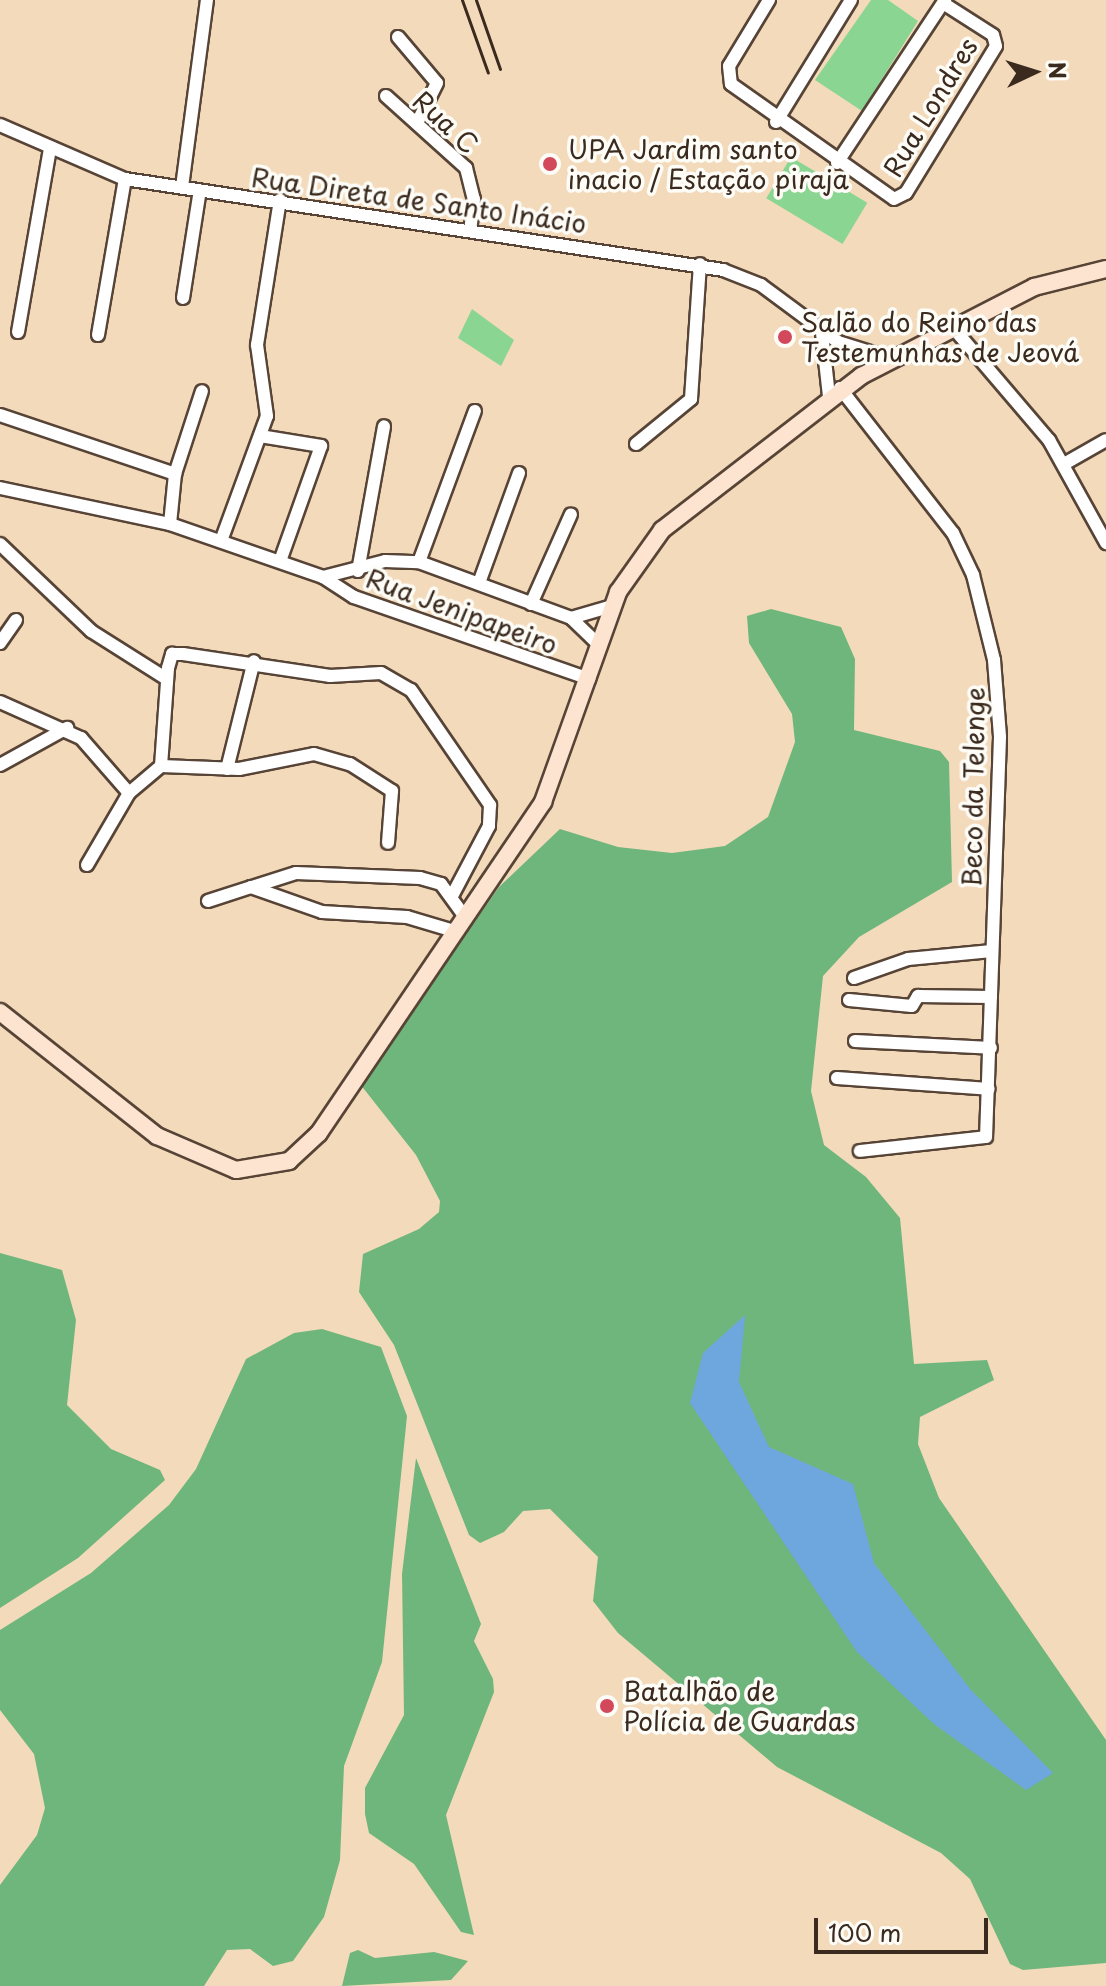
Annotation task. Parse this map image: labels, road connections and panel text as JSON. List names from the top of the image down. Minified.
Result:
{"streets":{"street":["Rua Londres","Rua C","Rua Direta de Santo Inácio","Rua Jenipapeiro","Beco da Telenge"]},"crossings":[["Rua C","Rua Direta de Santo Inácio"]],"places":["UPA Jardim santo inacio / Estação piraja","Salão do Reino das Testemunhas de Jeová","Batalhão de Polícia de Guardas"],"scale_bar":"100 m","north":"right"}
